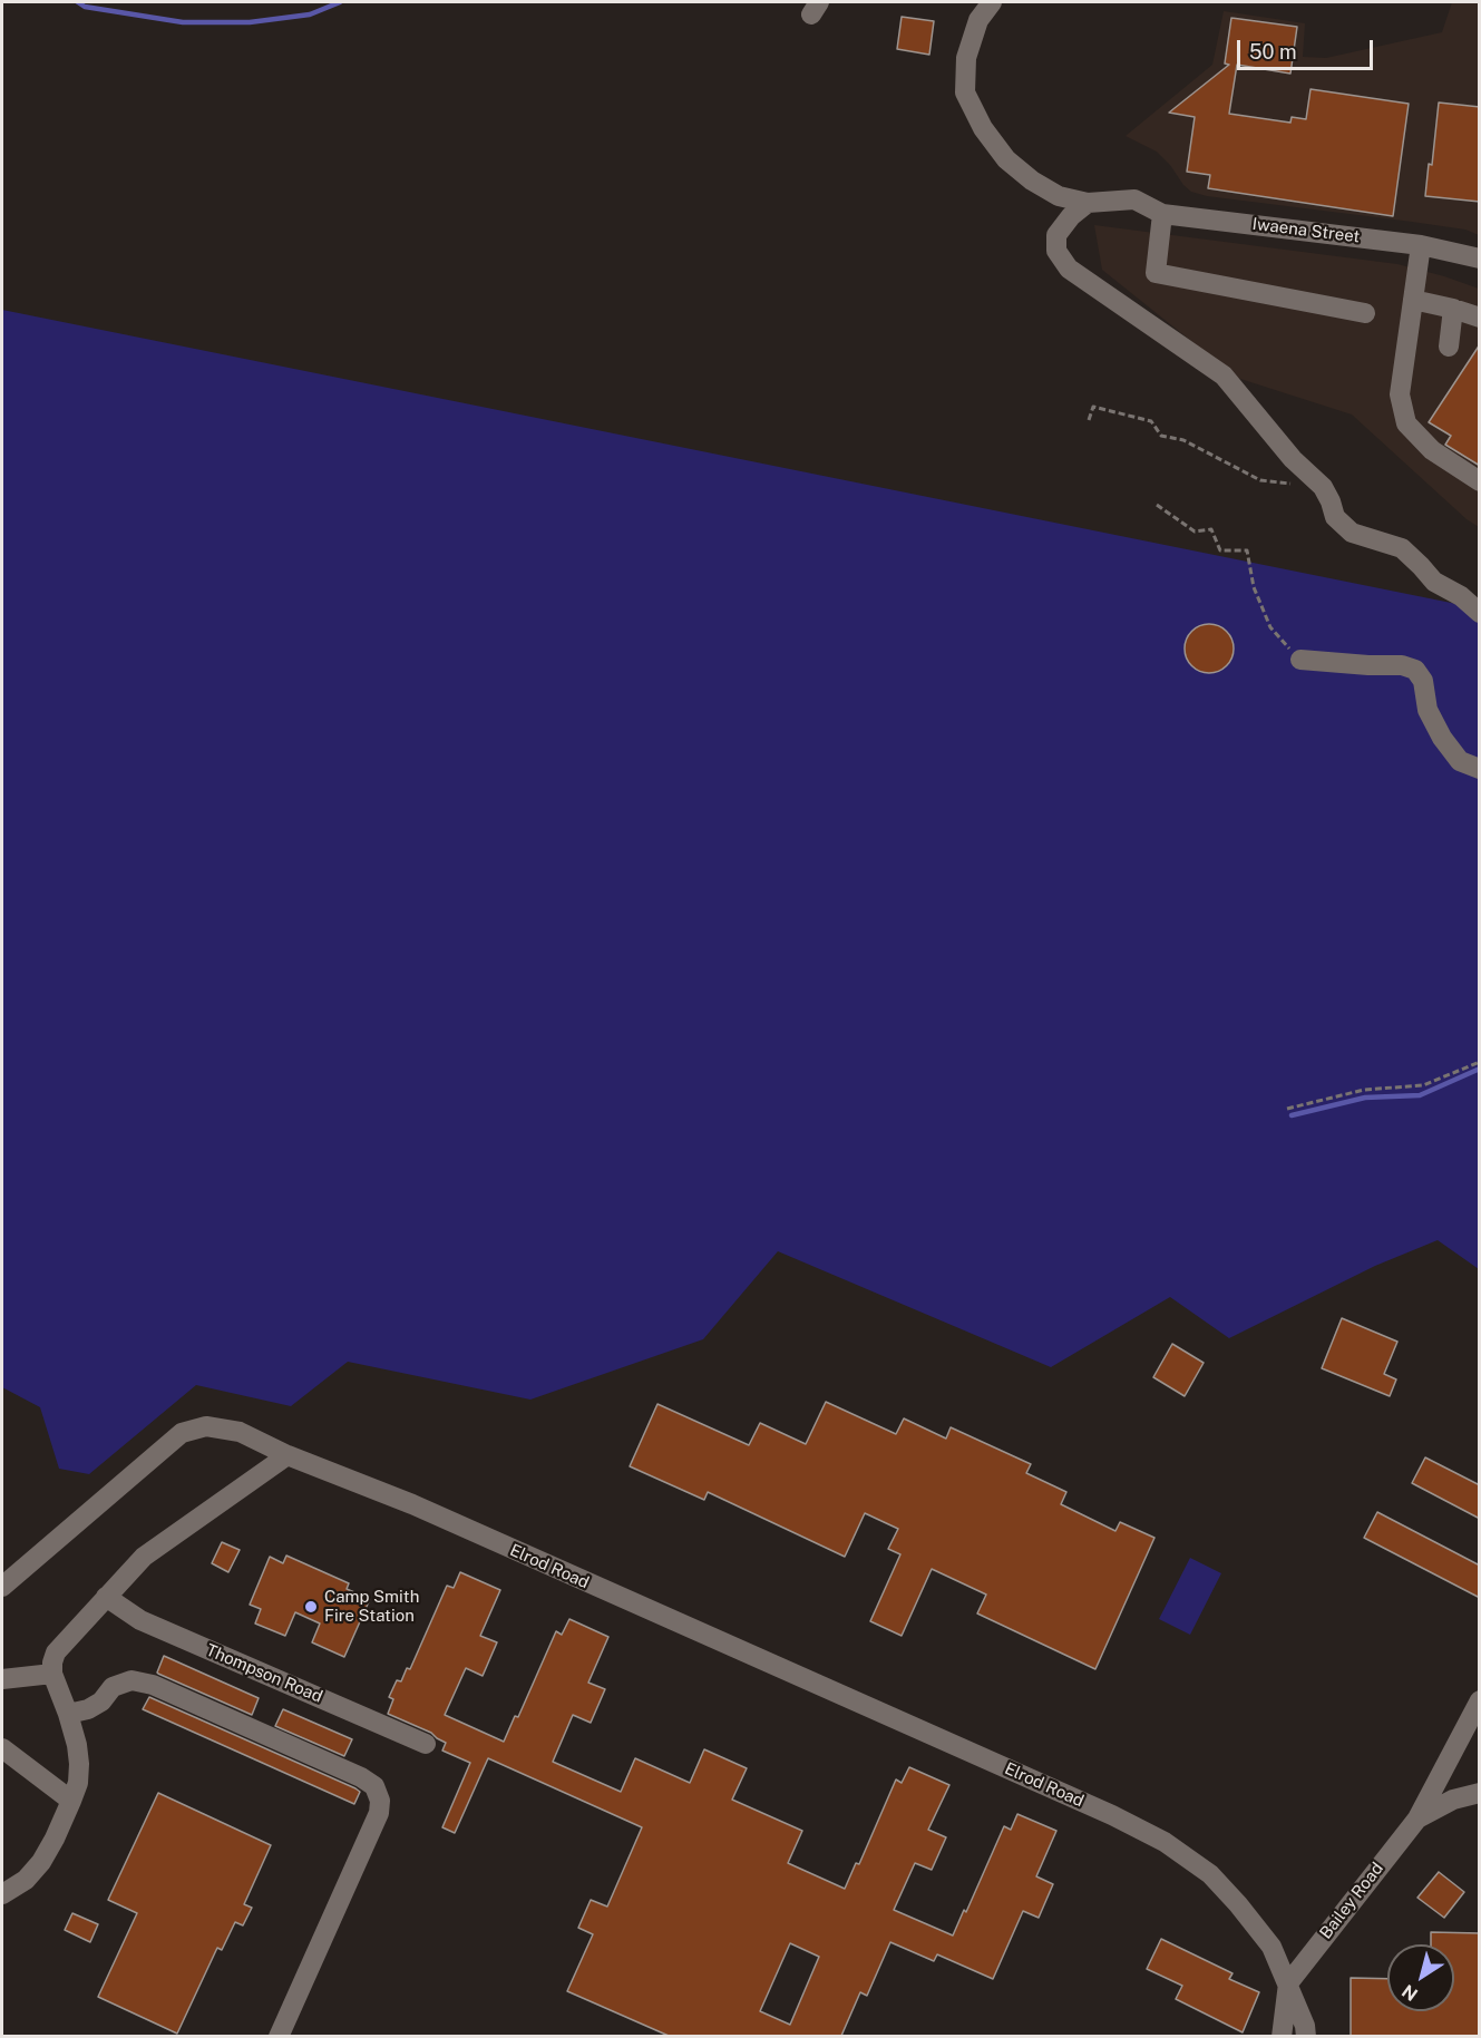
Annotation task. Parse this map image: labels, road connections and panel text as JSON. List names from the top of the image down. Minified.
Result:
{"streets":{"street":["Iwaena Street","Elrod Road","Thompson Road","Bailey Road"]},"crossings":[["Elrod Road","Bailey Road"]],"places":["Camp Smith Fire Station"],"scale_bar":"50 m","north":"bottom left"}
